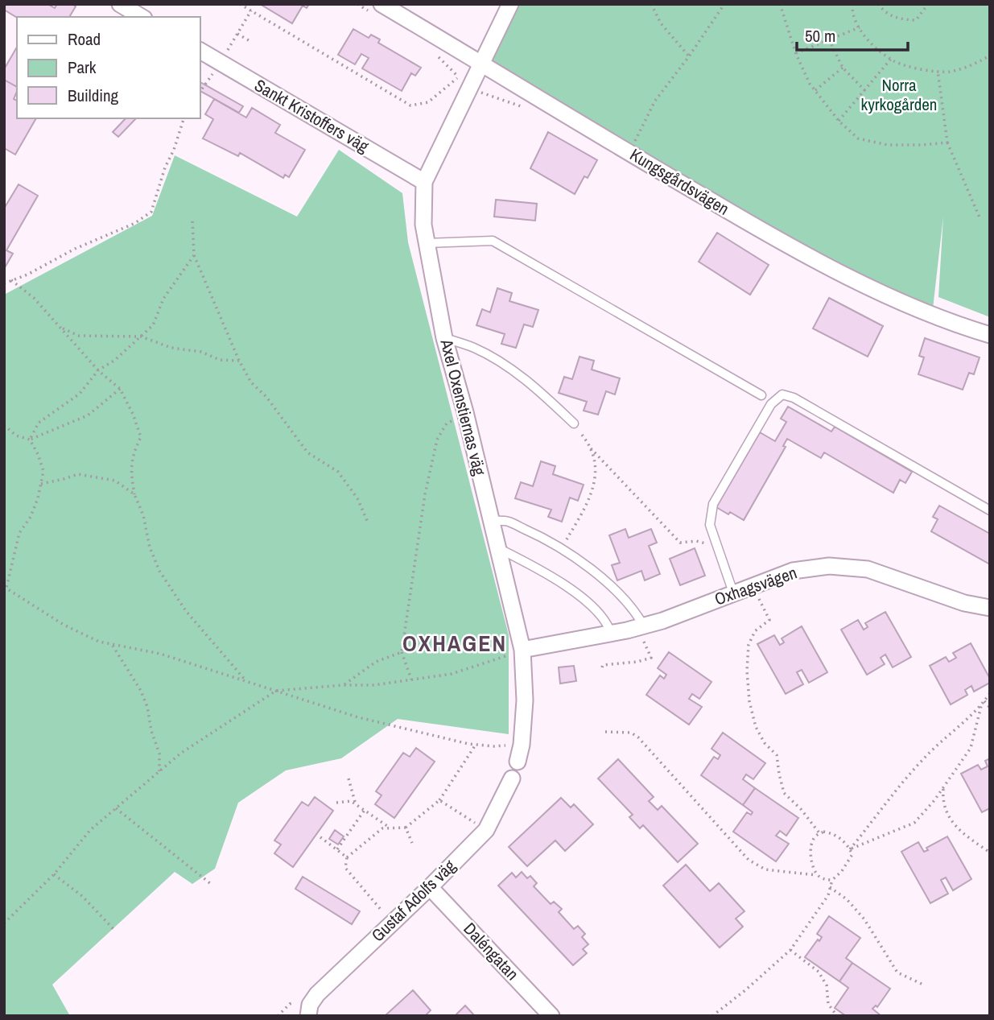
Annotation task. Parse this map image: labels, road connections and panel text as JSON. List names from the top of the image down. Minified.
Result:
{"streets":{"street":["Sankt Kristoffers väg","Kungsgårdsvägen","Axel Oxenstiernas väg","Oxhagsvägen","Gustaf Adolfs väg","Daléngatan"]},"crossings":[["Sankt Kristoffers väg","Axel Oxenstiernas väg"],["Kungsgårdsvägen","Axel Oxenstiernas väg"],["Axel Oxenstiernas väg","Oxhagsvägen"],["Gustaf Adolfs väg","Daléngatan"]],"districts":["OXHAGEN"],"parks":["Norra kyrkogården"],"legend":["Road","Park","Building"],"scale_bar":"50 m"}
